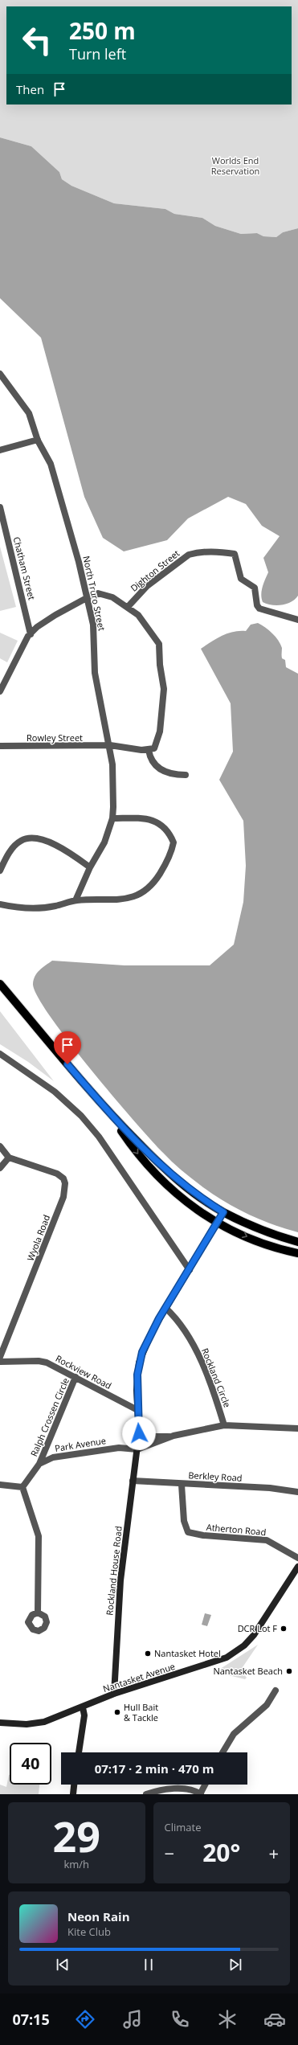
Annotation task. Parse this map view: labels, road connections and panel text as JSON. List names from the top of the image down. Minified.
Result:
{"streets":{"street":["Chatham Street","Dighton Street","North Truro Street","Rowley Street","Wyola Road","Rockview Road","Rockland Circle","Ralph Crossen Circle","Park Avenue","Berkley Road","Atherton Road","Rockland House Road","Nantasket Avenue"]},"crossings":[["North Truro Street","Rowley Street"],["Rockview Road","Ralph Crossen Circle"],["Rockland Circle","Park Avenue"],["Ralph Crossen Circle","Park Avenue"],["Park Avenue","Rockland House Road"],["Berkley Road","Atherton Road"],["Berkley Road","Rockland House Road"],["Rockland House Road","Nantasket Avenue"]],"parks":["Worlds End Reservation"],"places":["DCR Lot F","Nantasket Hotel","Nantasket Beach","Hull Bait & Tackle"],"page":{"turn":["250 m","Turn left"],"then":"Then","limit":"40","trip":"07:17 · 2 min · 470 m","tile":[["29","km/h"],"Climate"],"heat":["−","20°","+"],"song":["Neon Rain","Kite Club"],"tabs":"07:15"}}
